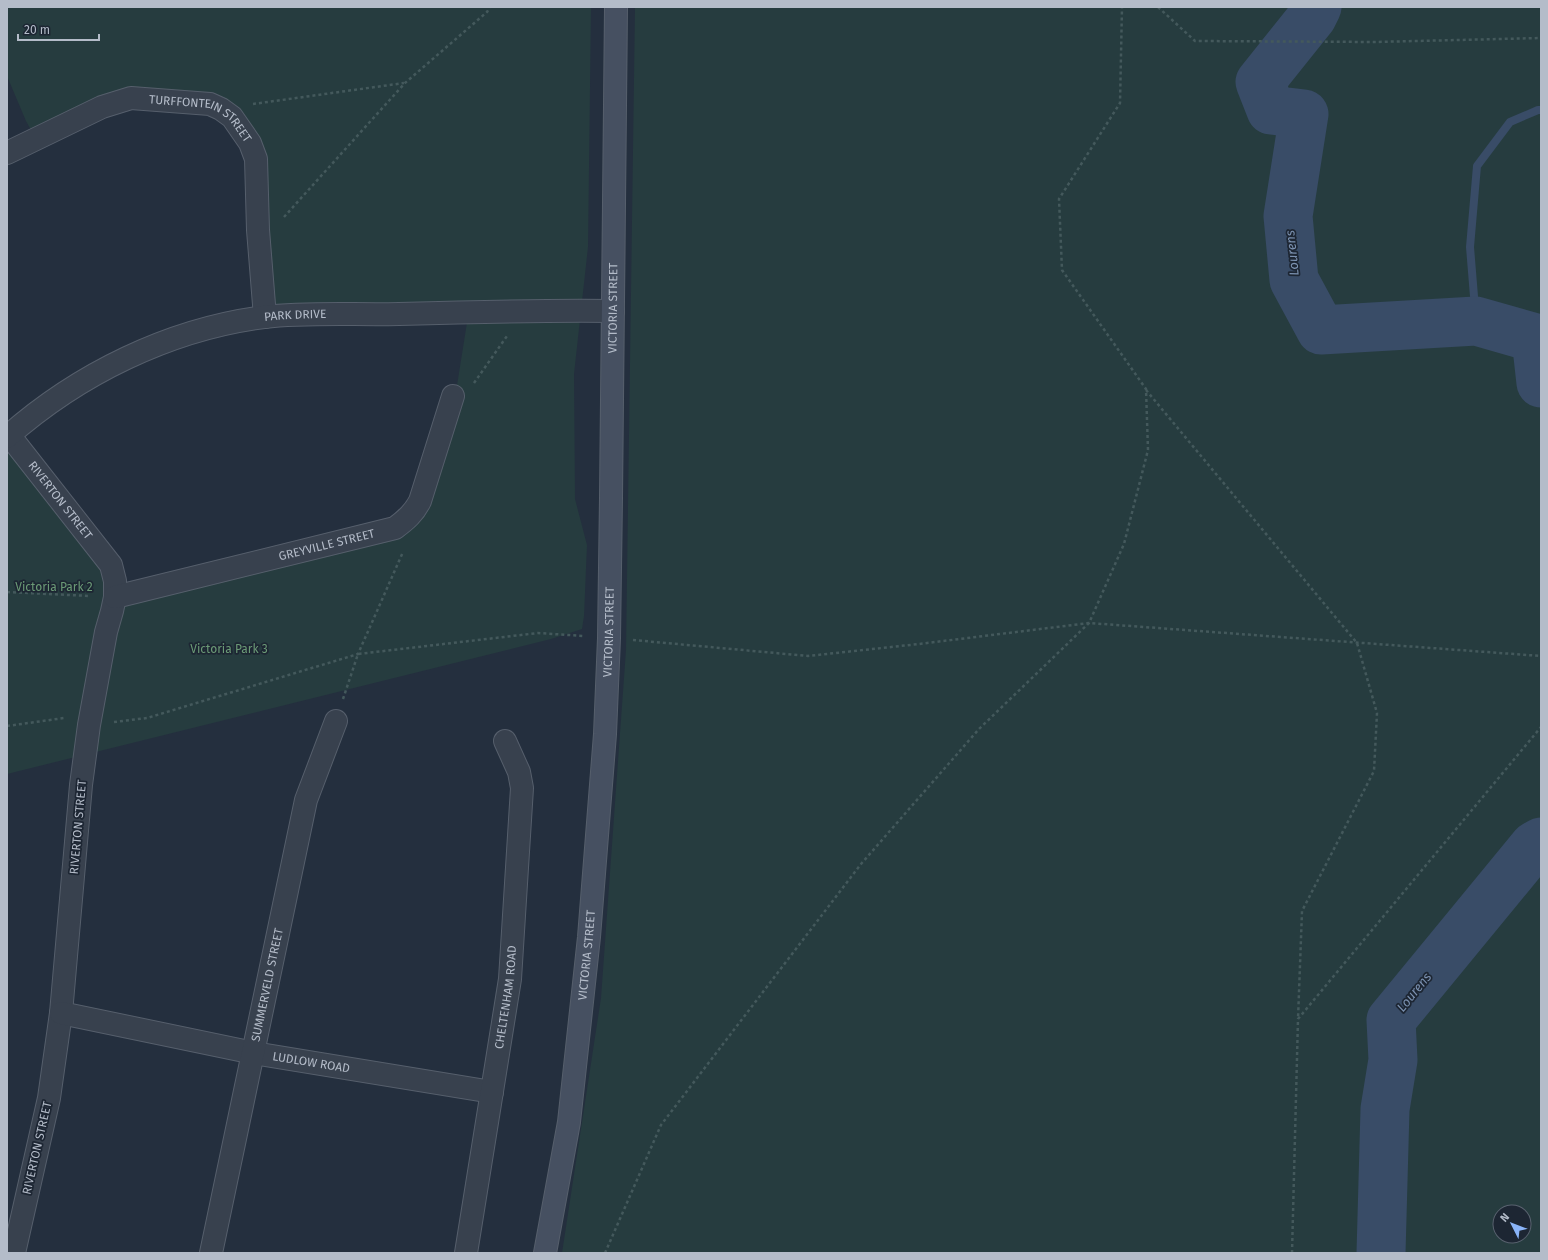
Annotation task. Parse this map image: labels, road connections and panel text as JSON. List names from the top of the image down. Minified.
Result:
{"streets":{"main road":["VICTORIA STREET"],"street":["TURFFONTEIN STREET","PARK DRIVE","RIVERTON STREET","GREYVILLE STREET","SUMMERVELD STREET","CHELTENHAM ROAD","LUDLOW ROAD"]},"crossings":[["TURFFONTEIN STREET","PARK DRIVE"],["VICTORIA STREET","PARK DRIVE"],["PARK DRIVE","RIVERTON STREET"],["RIVERTON STREET","GREYVILLE STREET"],["RIVERTON STREET","LUDLOW ROAD"],["SUMMERVELD STREET","LUDLOW ROAD"],["CHELTENHAM ROAD","LUDLOW ROAD"]],"water":["Lourens"],"parks":["Victoria Park 2","Victoria Park 3"],"scale_bar":"20 m","north":"top left"}
